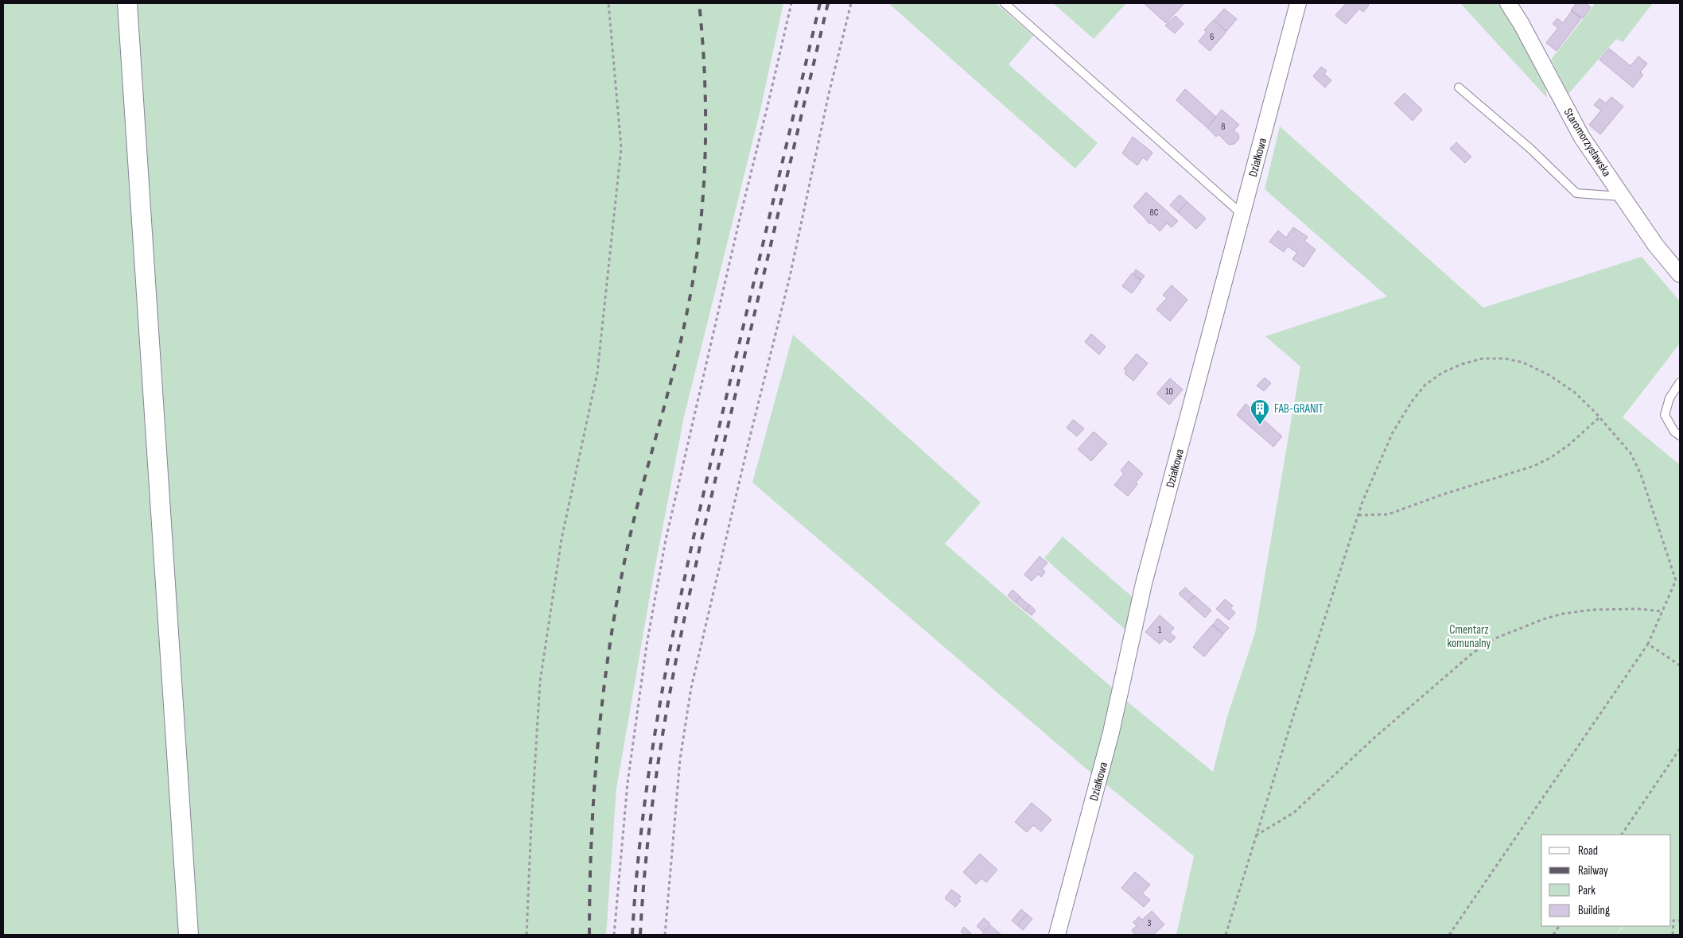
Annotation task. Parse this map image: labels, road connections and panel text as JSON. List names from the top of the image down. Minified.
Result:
{"streets":{"street":["Staromorzysławska","Działkowa"]},"parks":["Cmentarz komunalny"],"places":{"building":["FAB-GRANIT"]},"house_numbers":["6","8","8C","10","1","3"],"legend":["Road","Railway","Park","Building"]}
